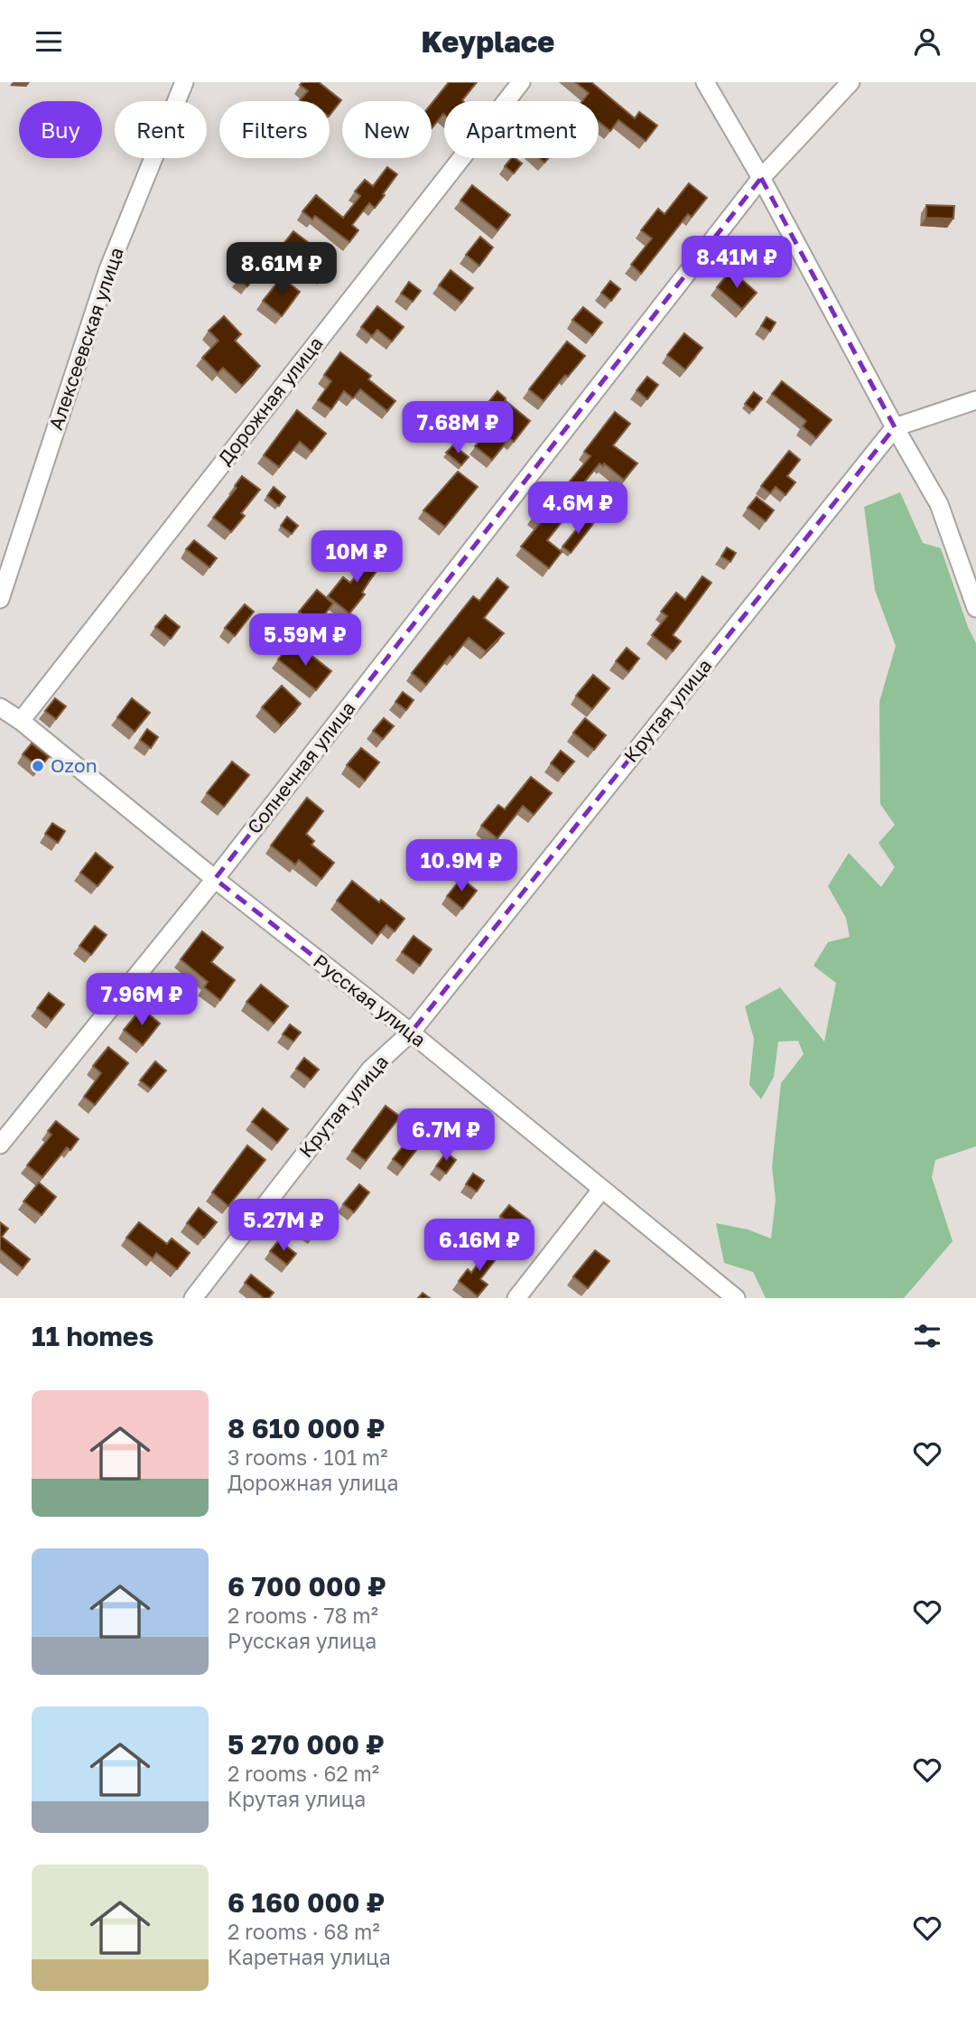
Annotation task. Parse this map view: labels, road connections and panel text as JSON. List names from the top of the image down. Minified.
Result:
{"streets":{"street":["Алексеевская улица","Дорожная улица","Крутая улица","Солнечная улица","Русская улица"]},"crossings":[["Дорожная улица","Русская улица"],["Крутая улица","Русская улица"],["Солнечная улица","Русская улица"]],"places":["Ozon"],"page":{"header":"Keyplace","chip":["Buy","Rent","Filters","New","Apartment"],"price":["8.41M ₽","8.61M ₽","7.68M ₽","4.6M ₽","10M ₽","5.59M ₽","10.9M ₽","7.96M ₽","6.7M ₽","5.27M ₽","6.16M ₽"],"heading":"11 homes","list":[{"name":"8 610 000 ₽","note":"3 rooms · 101 m² · Дорожная улица"},{"name":"6 700 000 ₽","note":"2 rooms · 78 m² · Русская улица"},{"name":"5 270 000 ₽","note":"2 rooms · 62 m² · Крутая улица"},{"name":"6 160 000 ₽","note":"2 rooms · 68 m² · Каретная улица"}]}}
